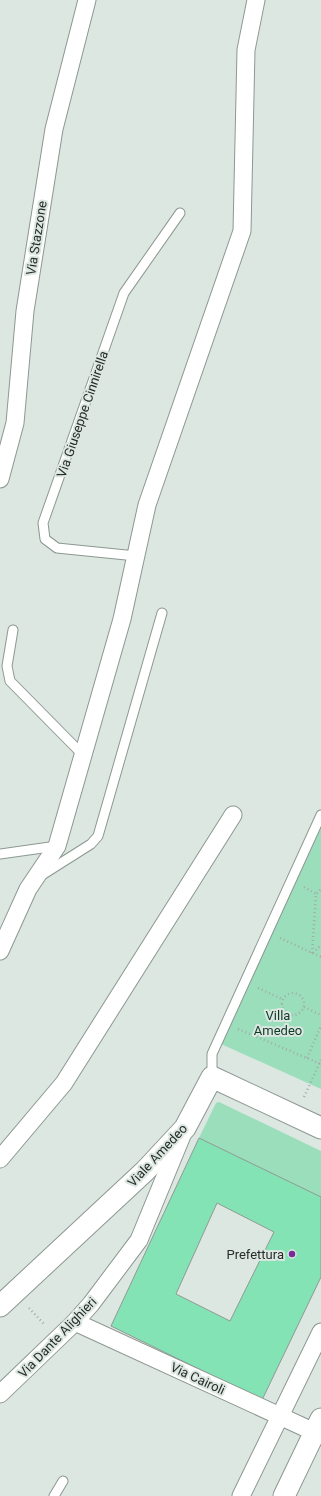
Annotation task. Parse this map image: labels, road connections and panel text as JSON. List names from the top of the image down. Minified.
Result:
{"streets":{"street":["Via Stazzone","Viale Amedeo","Via Dante Alighieri","Via Cairoli"],"lane":["Via Giuseppe Cinnirella"]},"crossings":[["Viale Amedeo","Via Dante Alighieri"],["Via Dante Alighieri","Via Cairoli"]],"parks":["Villa Amedeo"],"places":["Prefettura"]}
